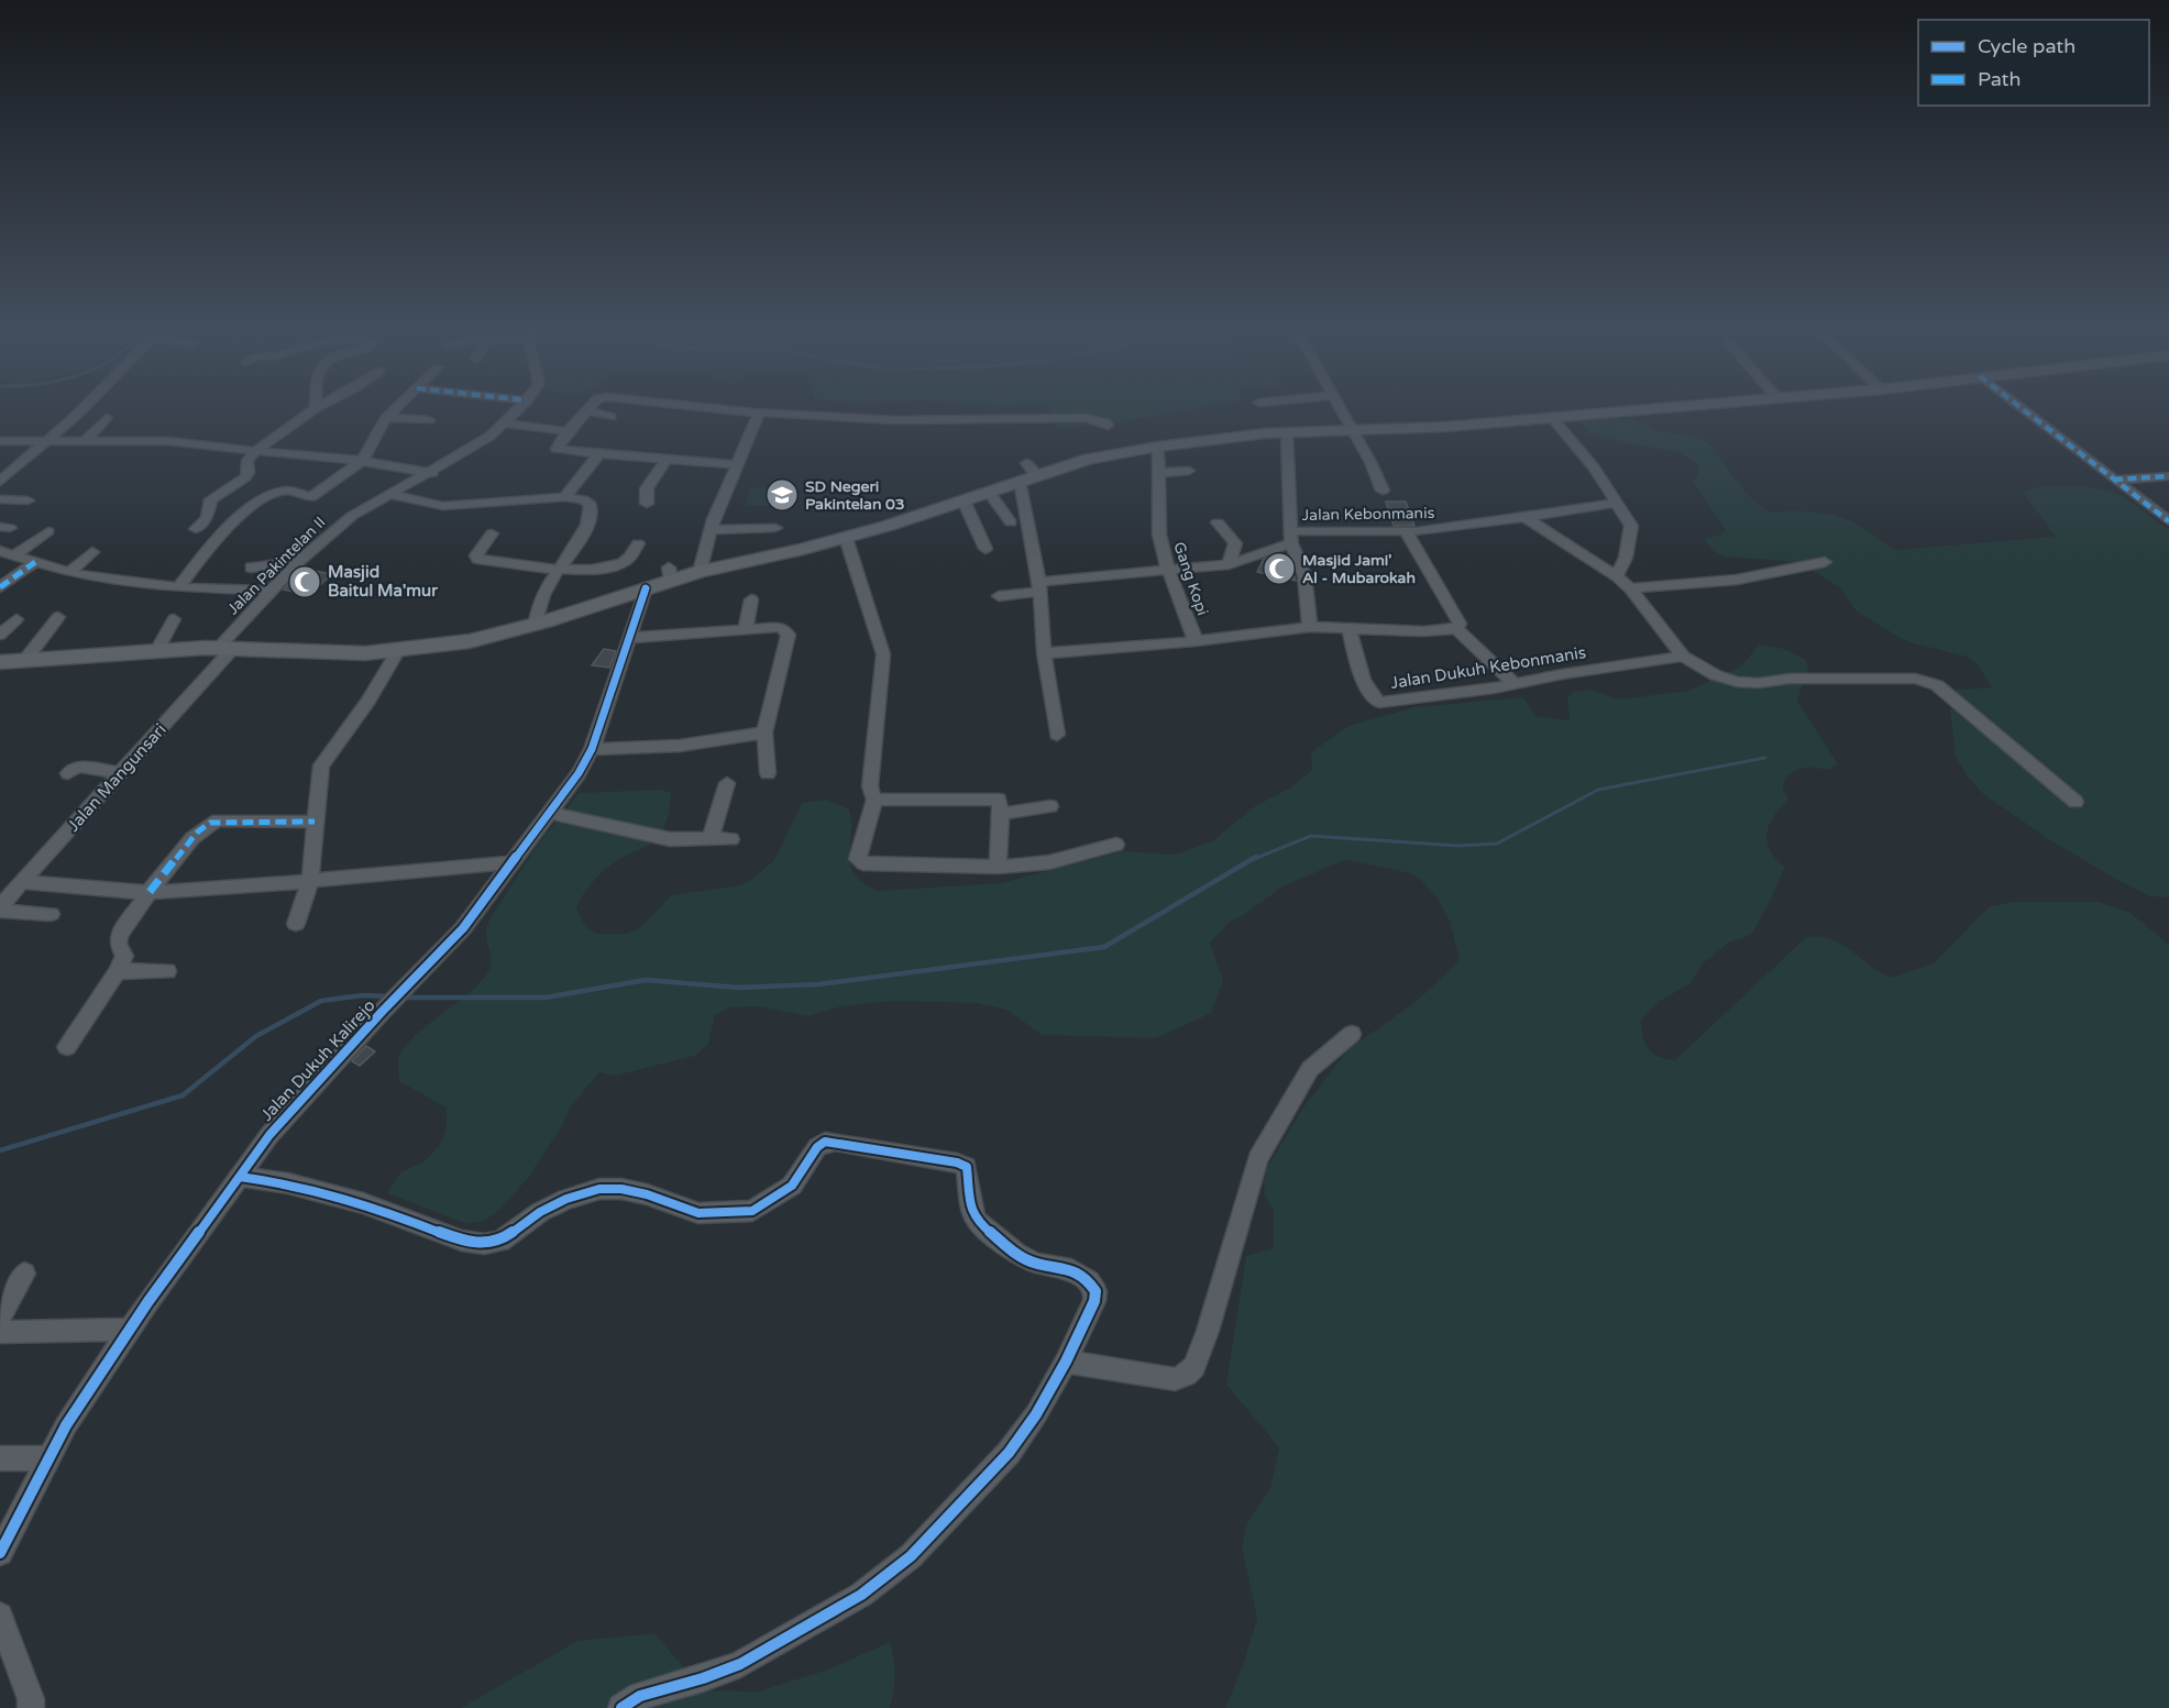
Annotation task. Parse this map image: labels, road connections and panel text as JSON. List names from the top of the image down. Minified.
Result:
{"streets":{"street":["Jalan Kebonmanis","Jalan Pakintelan II","Gang Kopi","Jalan Dukuh Kebonmanis","Jalan Mangunsari","Jalan Dukuh Kalirejo"]},"crossings":[["Jalan Pakintelan II","Jalan Mangunsari"]],"places":{"school or university":["SD Negeri Pakintelan 03"],"mosque":["Masjid Jami' Al - Mubarokah","Masjid Baitul Ma'mur"]},"legend":["Cycle path","Path"]}
